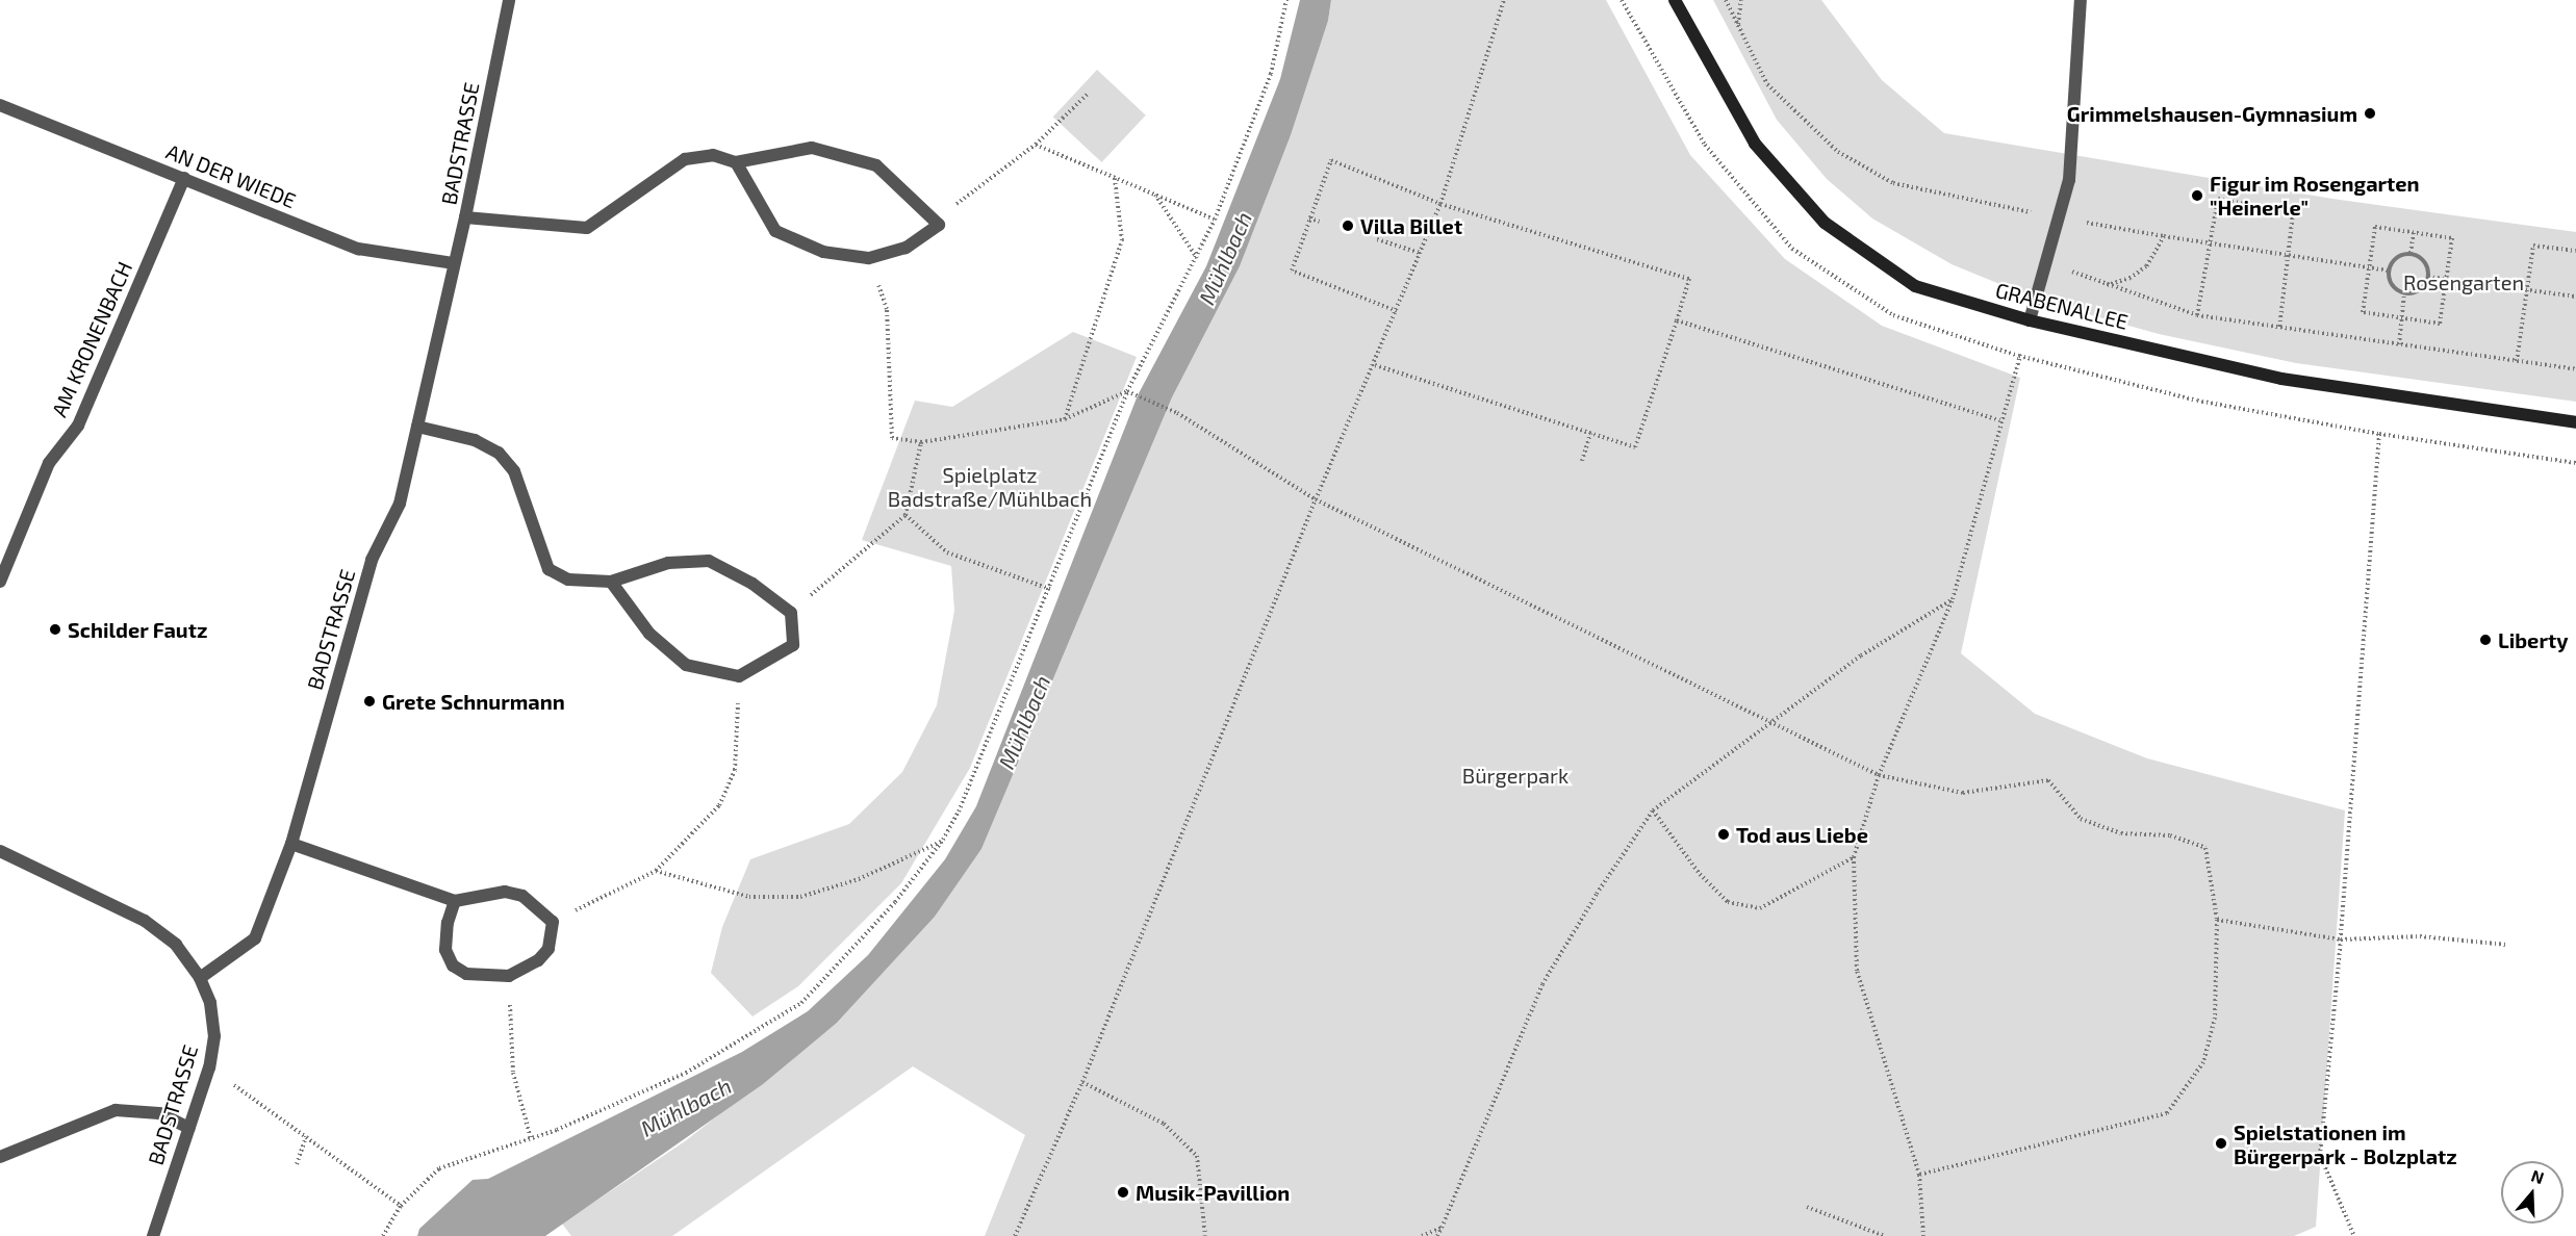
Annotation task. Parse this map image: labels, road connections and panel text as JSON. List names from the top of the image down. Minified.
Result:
{"streets":{"main road":["GRABENALLEE"],"street":["BADSTRASSE","AN DER WIEDE","AM KRONENBACH"]},"crossings":[["BADSTRASSE","AN DER WIEDE"],["AN DER WIEDE","AM KRONENBACH"]],"water":["Mühlbach"],"parks":["Rosengarten","Spielplatz Badstraße/Mühlbach","Bürgerpark"],"places":["Grimmelshausen-Gymnasium","Figur im Rosengarten \"Heinerle\"","Villa Billet","Schilder Fautz","Liberty","Grete Schnurmann","Tod aus Liebe","Spielstationen im Bürgerpark - Bolzplatz","Musik-Pavillion"],"north":"top"}
